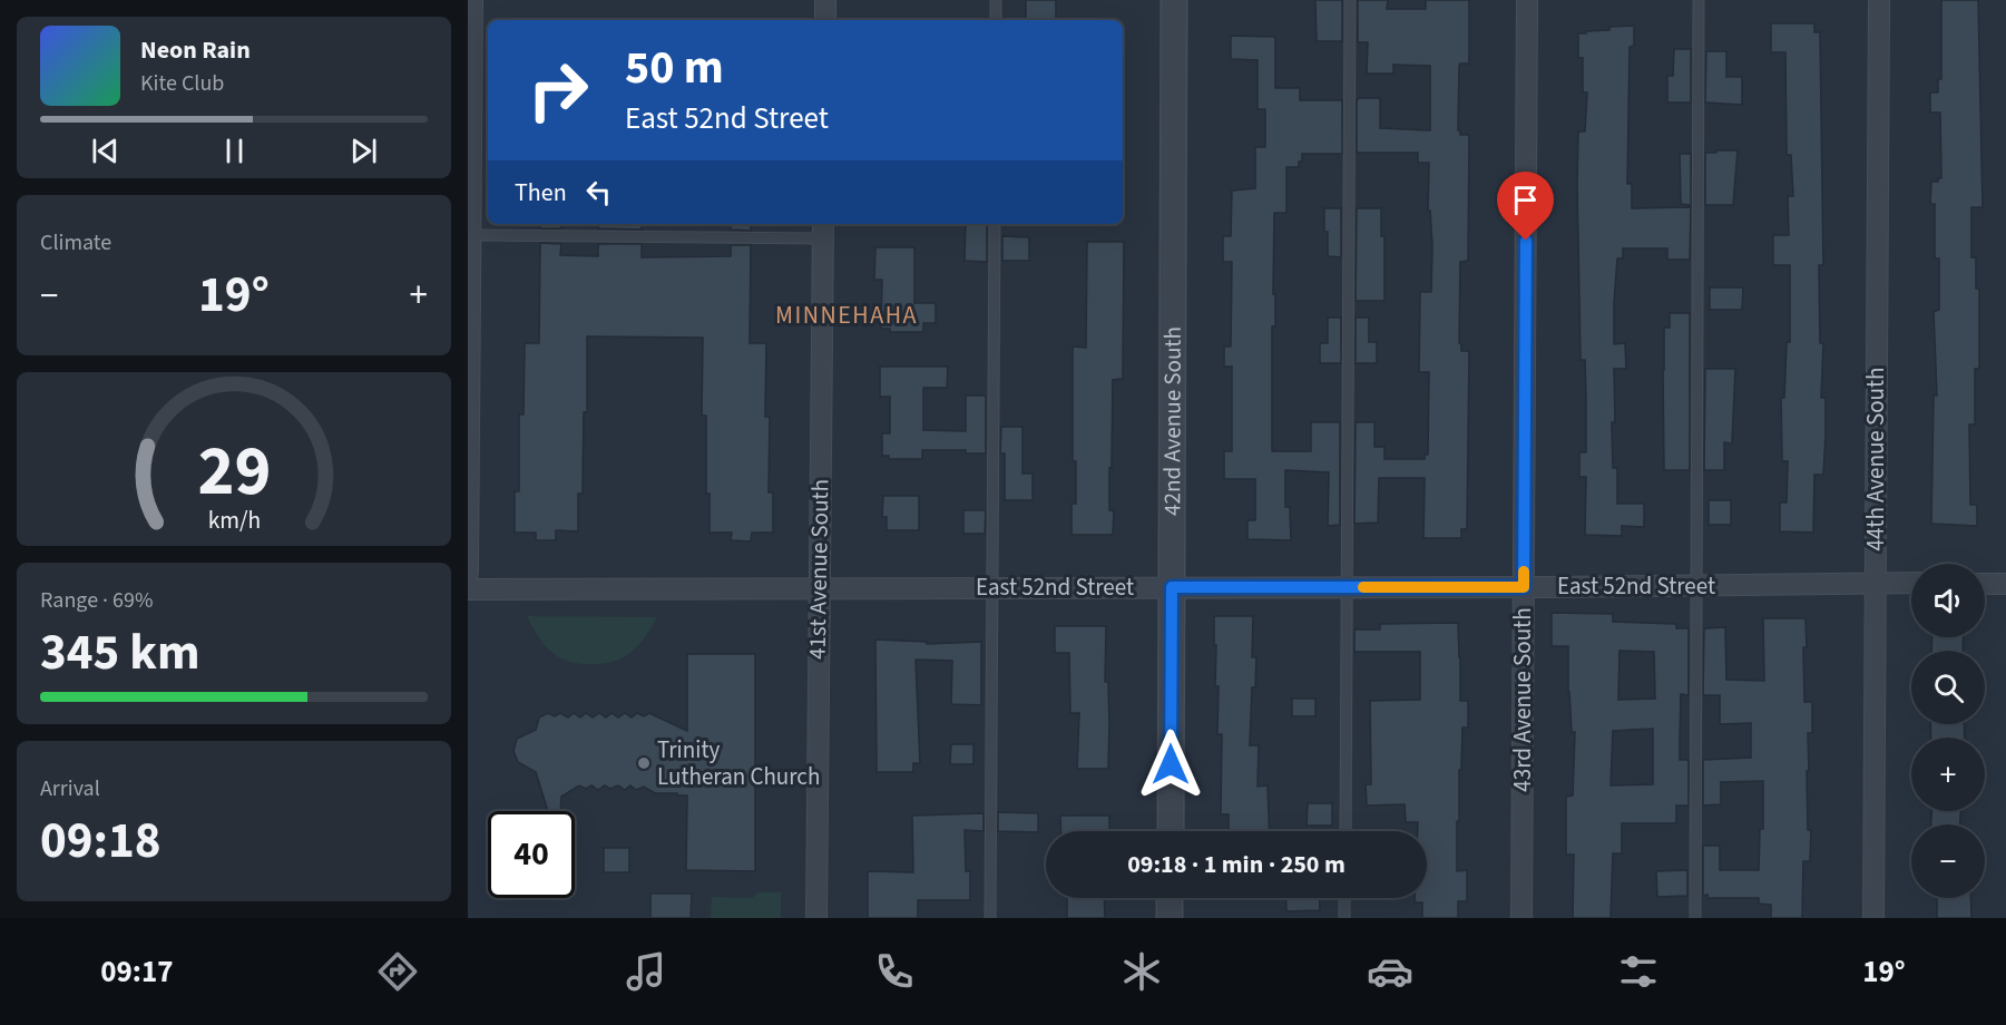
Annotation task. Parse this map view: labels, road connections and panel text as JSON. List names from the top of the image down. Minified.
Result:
{"streets":{"street":["42nd Avenue South","44th Avenue South","41st Avenue South","East 52nd Street","43rd Avenue South"]},"crossings":[["42nd Avenue South","East 52nd Street"],["44th Avenue South","East 52nd Street"],["41st Avenue South","East 52nd Street"],["East 52nd Street","43rd Avenue South"]],"districts":["MINNEHAHA"],"places":["Trinity Lutheran Church"],"page":{"turn":["50 m","East 52nd Street"],"song":["Neon Rain","Kite Club"],"then":"Then","tile":["Climate",["Range · 69%","345 km"],["Arrival","09:18"]],"heat":["−","19°","+"],"map_buttons":["+","−"],"limit":"40","trip":"09:18 · 1 min · 250 m","tabs":["09:17","19°"],"gauge":["29","km/h"]}}
